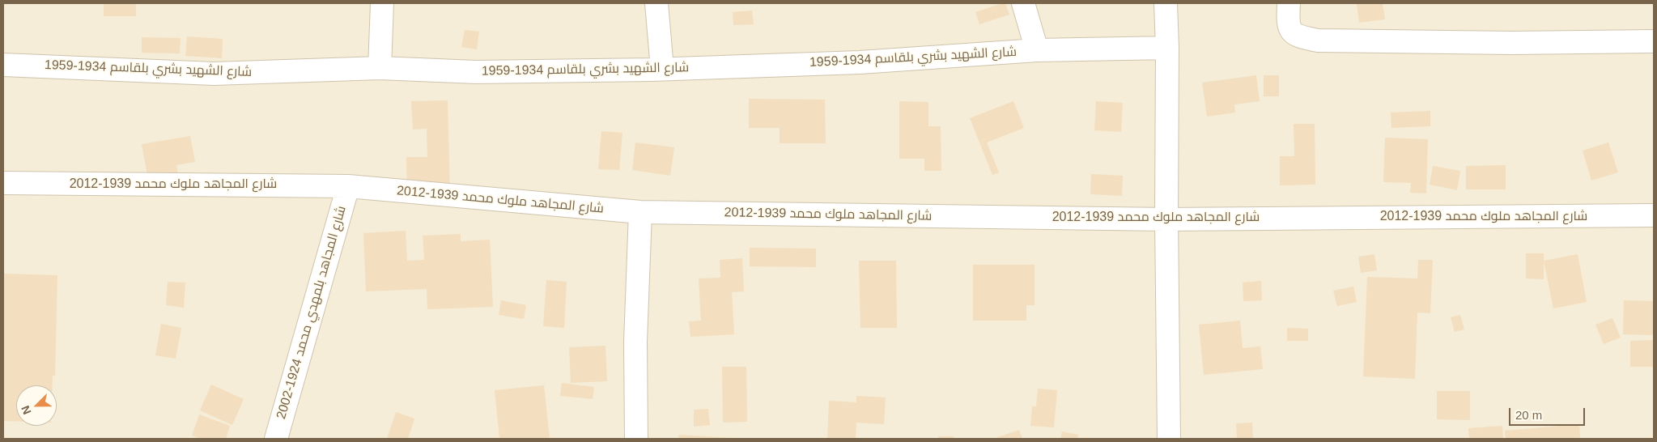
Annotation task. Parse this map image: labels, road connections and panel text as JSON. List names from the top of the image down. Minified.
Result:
{"streets":{"street":["شارع الشهيد بشري بلقاسم 1934-1959","شارع المجاهد ملوك محمد 1939-2012","شارع المجاهد بلمهدي محمد 1924-2002"]},"crossings":[["شارع المجاهد ملوك محمد 1939-2012","شارع المجاهد بلمهدي محمد 1924-2002"]],"scale_bar":"20 m","north":"bottom left"}
